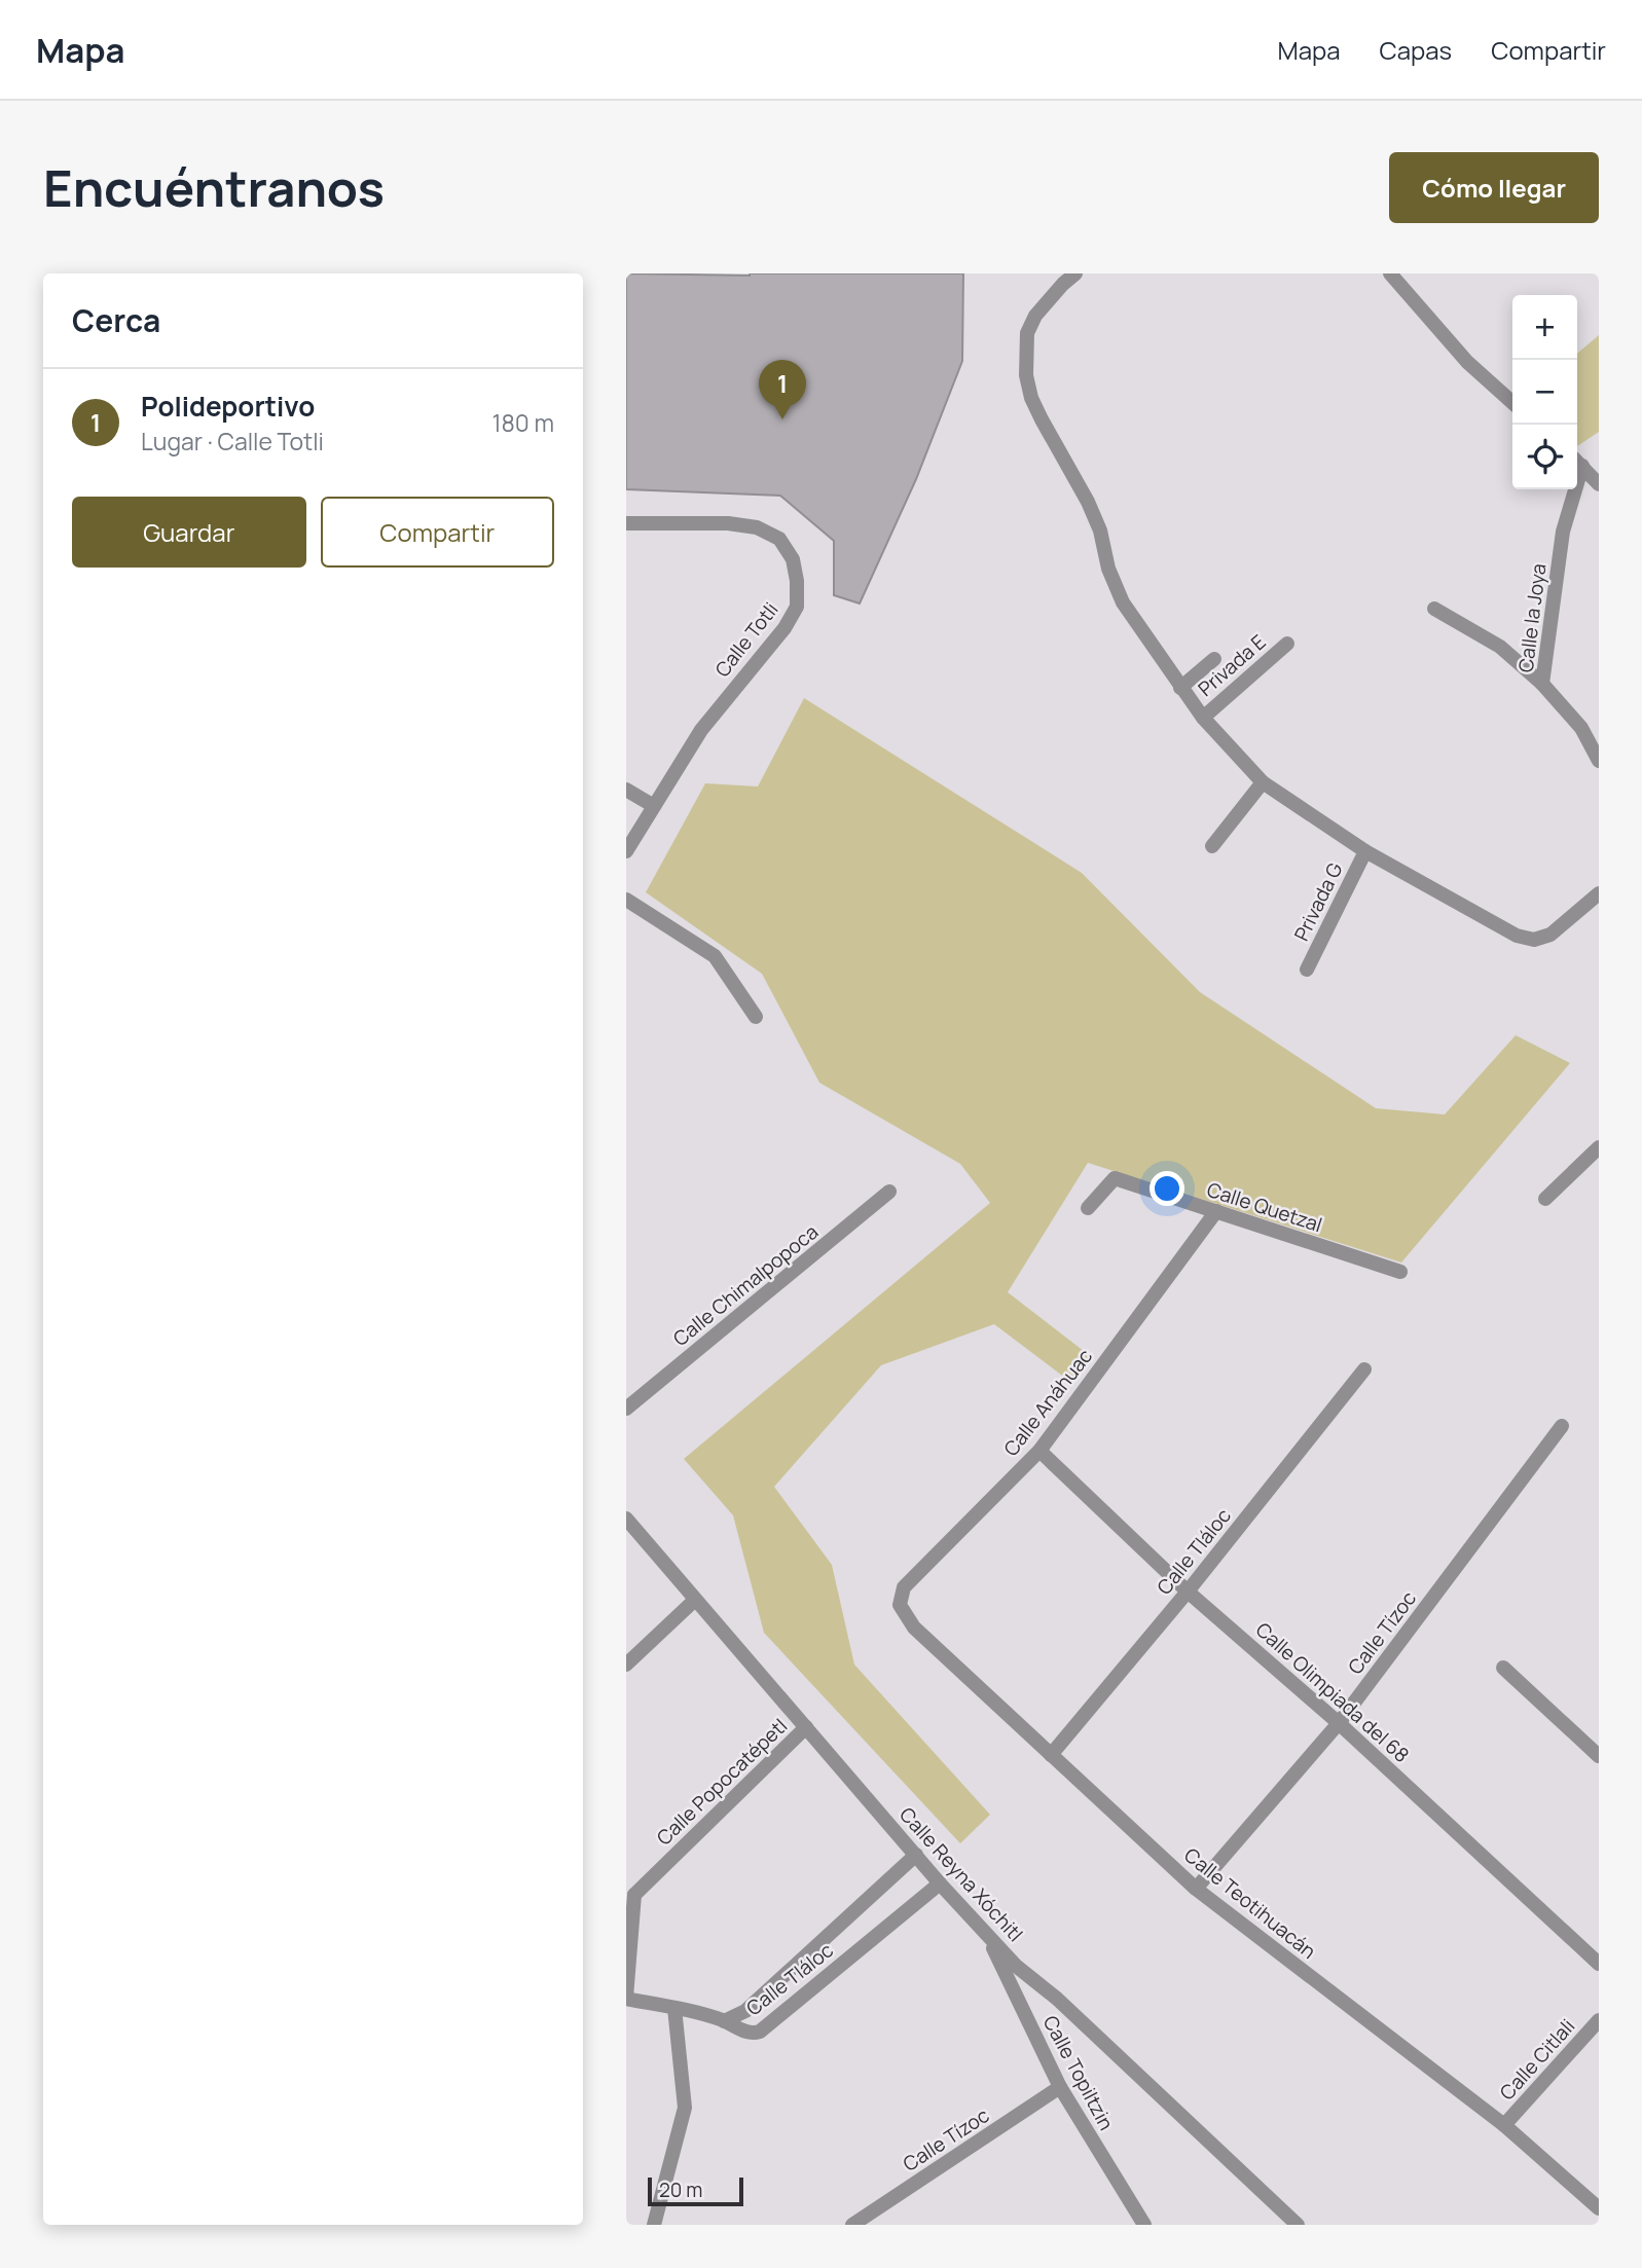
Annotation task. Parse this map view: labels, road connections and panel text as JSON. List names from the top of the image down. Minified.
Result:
{"streets":{"street":["Calle la Joya","Calle Totli","Privada E","Privada G","Calle Quetzal","Calle Chimalpopoca","Calle Anáhuac","Calle Tláloc","Calle Tízoc","Calle Olimpiada del 68","Calle Popocatépetl","Calle Reyna Xóchitl","Calle Teotihuacán","Calle Citlali","Calle Topiltzin"]},"crossings":[["Calle Quetzal","Calle Anáhuac"],["Calle Anáhuac","Calle Olimpiada del 68"],["Calle Anáhuac","Calle Teotihuacán"],["Calle Tláloc","Calle Olimpiada del 68"],["Calle Tláloc","Calle Reyna Xóchitl"],["Calle Tláloc","Calle Teotihuacán"],["Calle Tízoc","Calle Olimpiada del 68"],["Calle Tízoc","Calle Teotihuacán"],["Calle Tízoc","Calle Topiltzin"],["Calle Popocatépetl","Calle Reyna Xóchitl"],["Calle Reyna Xóchitl","Calle Topiltzin"],["Calle Teotihuacán","Calle Citlali"]],"scale_bar":"20 m","page":{"header":"Mapa","nav":["Mapa","Capas","Compartir"],"buttons":["Cómo llegar",["Guardar","Compartir"]],"title":"Encuéntranos","heading":"Cerca","map_buttons":["+","−"],"pins":"1","list":[{"mark":"1","name":"Polideportivo","note":"Lugar · Calle Totli","value":"180 m"}],"scale":"20 m"}}
